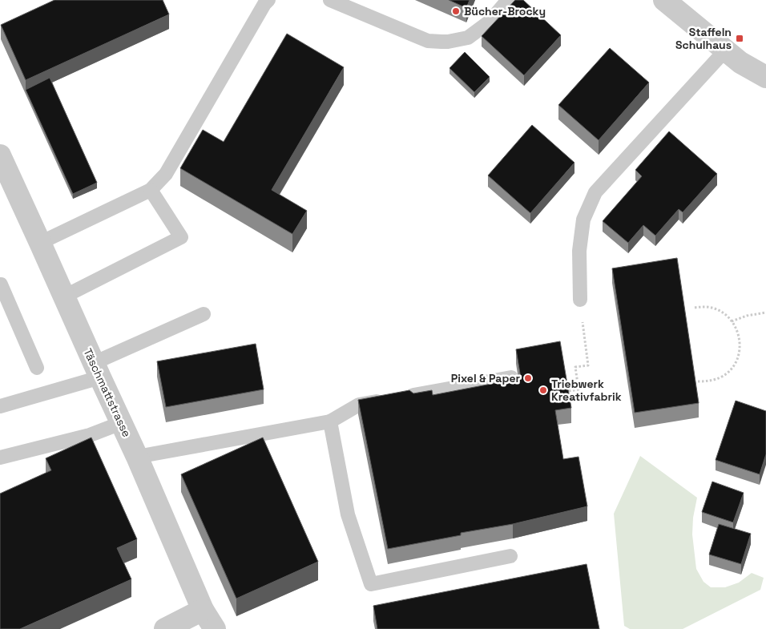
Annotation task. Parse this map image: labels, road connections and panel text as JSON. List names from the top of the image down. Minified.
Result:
{"streets":{"street":["Täschmattstrasse"]},"places":{"other":["Bücher-Brocky","Pixel & Paper","Triebwerk Kreativfabrik"],"transit":["Staffeln Schulhaus"]}}
